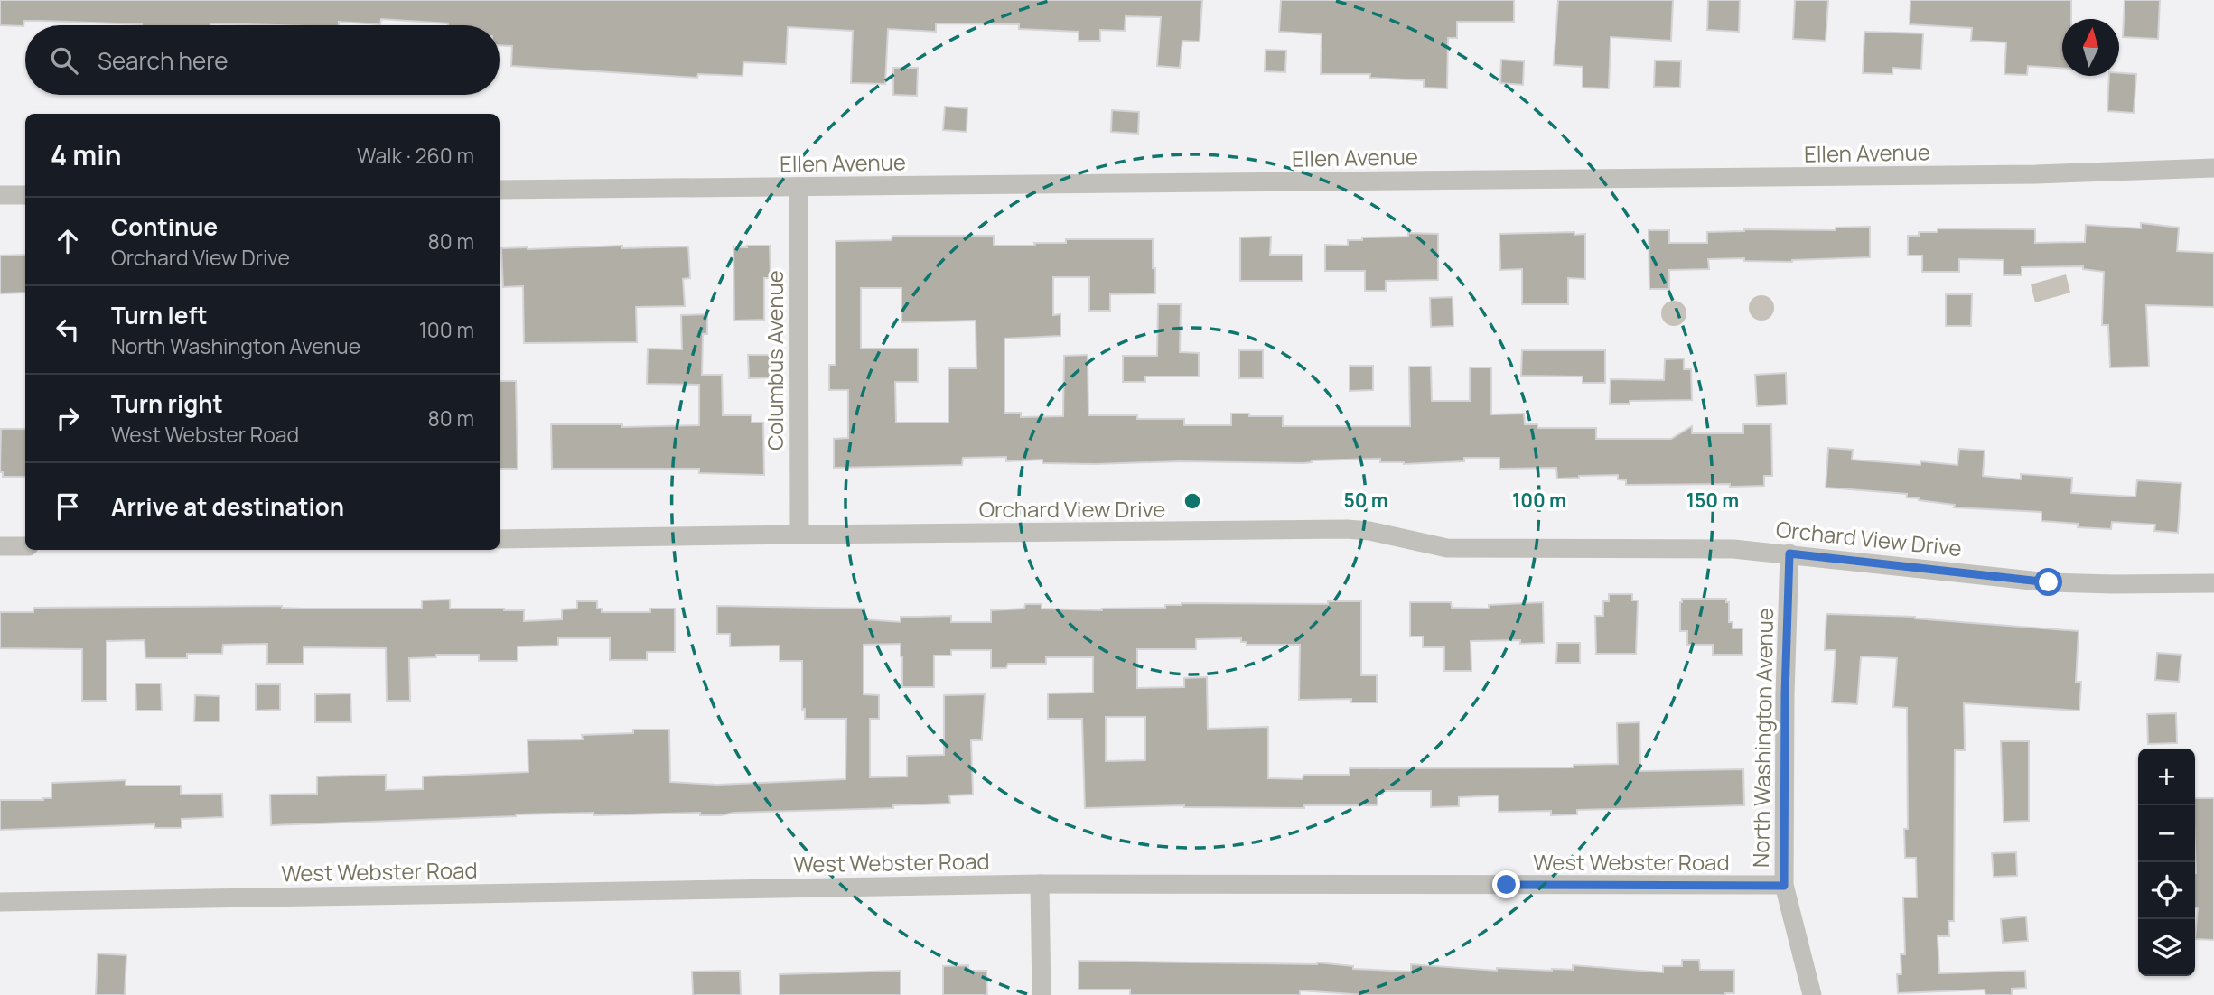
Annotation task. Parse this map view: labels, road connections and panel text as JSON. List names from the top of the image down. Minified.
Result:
{"streets":{"street":["Ellen Avenue","Columbus Avenue","Orchard View Drive","North Washington Avenue","West Webster Road"]},"crossings":[["Ellen Avenue","Columbus Avenue"],["Columbus Avenue","Orchard View Drive"],["Orchard View Drive","North Washington Avenue"],["North Washington Avenue","West Webster Road"]],"north":"top","page":{"search":"Search here","heading":["4 min","Walk · 260 m"],"list":[["Continue","Orchard View Drive","80 m"],["Turn left","North Washington Avenue","100 m"],["Turn right","West Webster Road","80 m"],"Arrive at destination"],"map_buttons":["+","−"]},"rings":["50 m","100 m","150 m"]}
